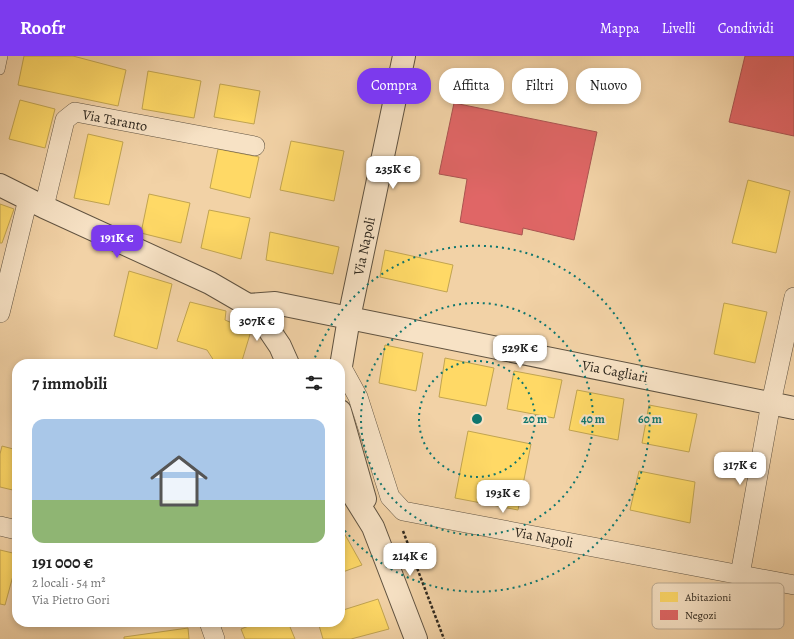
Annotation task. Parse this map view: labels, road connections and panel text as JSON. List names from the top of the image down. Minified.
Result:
{"streets":{"street":["Via Taranto","Via Napoli","Via Cagliari"]},"crossings":[["Via Napoli","Via Cagliari"]],"legend":["Abitazioni","Negozi"],"page":{"header":"Roofr","nav":["Mappa","Livelli","Condividi"],"chip":["Compra","Affitta","Filtri","Nuovo"],"price":["235K €","191K €","307K €","529K €","317K €","193K €","214K €"],"heading":"7 immobili","list":[{"name":"191 000 €","note":"2 locali · 54 m² · Via Pietro Gori"}]},"rings":["20 m","40 m","60 m"]}
